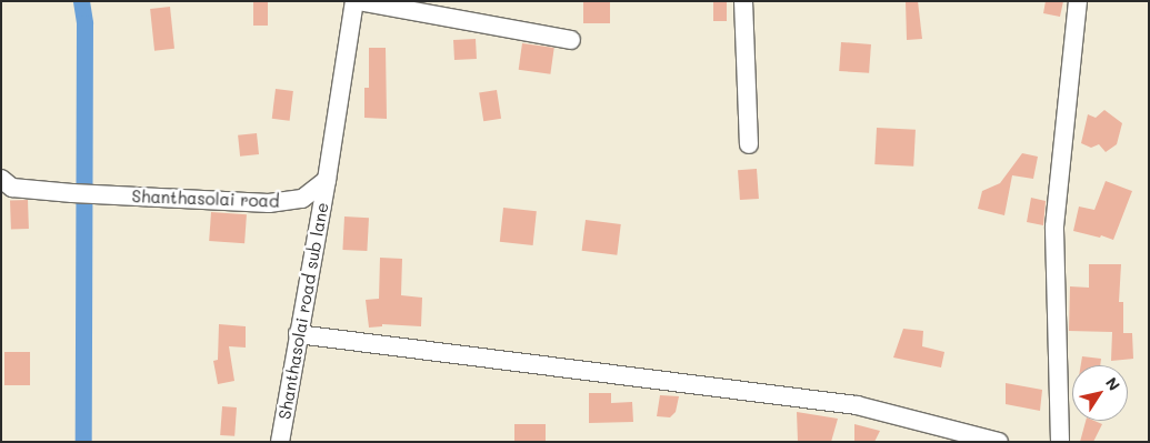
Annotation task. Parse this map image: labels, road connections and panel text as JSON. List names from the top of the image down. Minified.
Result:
{"streets":{"street":["Shanthasolai road","Shanthasolai road sub lane"]},"crossings":[["Shanthasolai road","Shanthasolai road sub lane"]],"north":"top right"}
